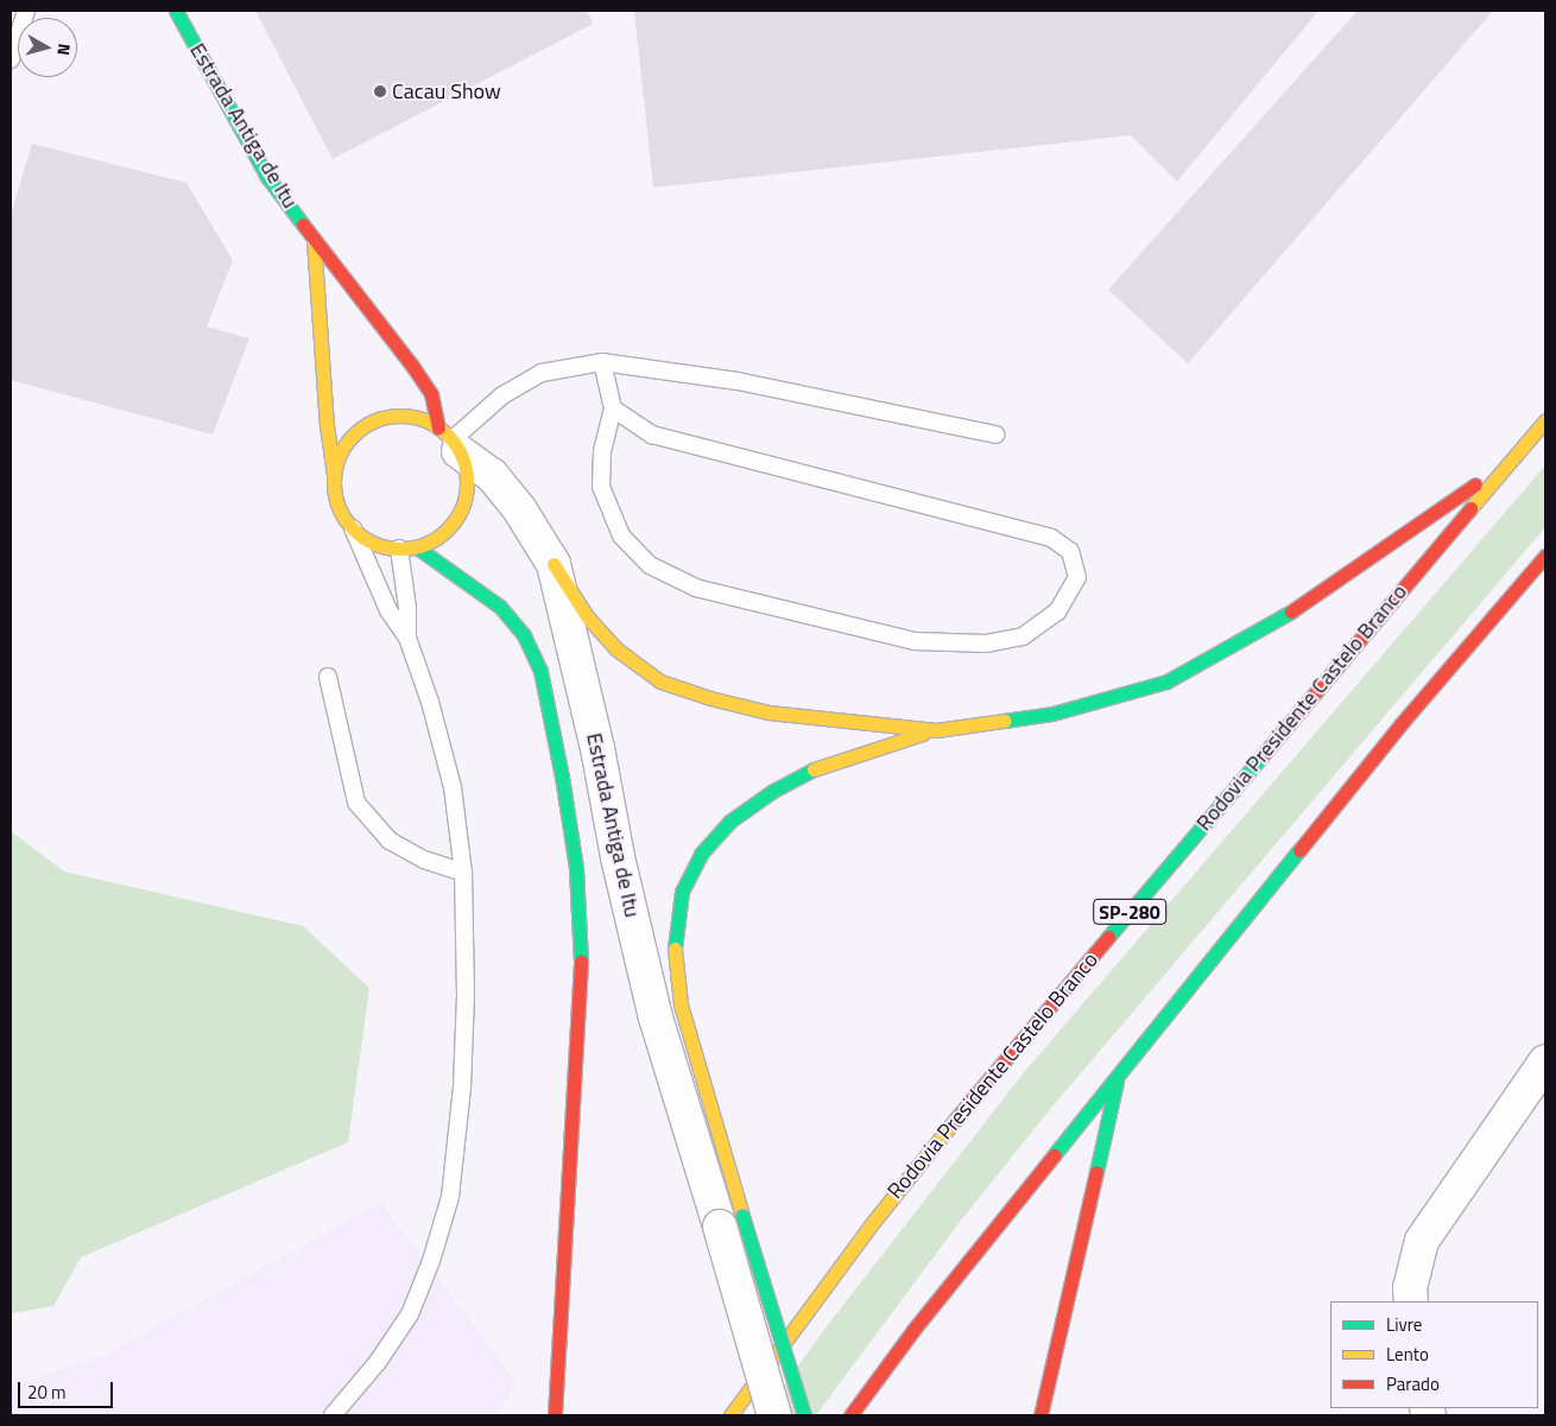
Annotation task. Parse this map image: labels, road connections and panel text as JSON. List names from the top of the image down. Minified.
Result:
{"streets":{"main road":["Estrada Antiga de Itu","Rodovia Presidente Castelo Branco","SP-280"]},"places":["Cacau Show"],"legend":["Livre","Lento","Parado"],"scale_bar":"20 m","north":"right"}
